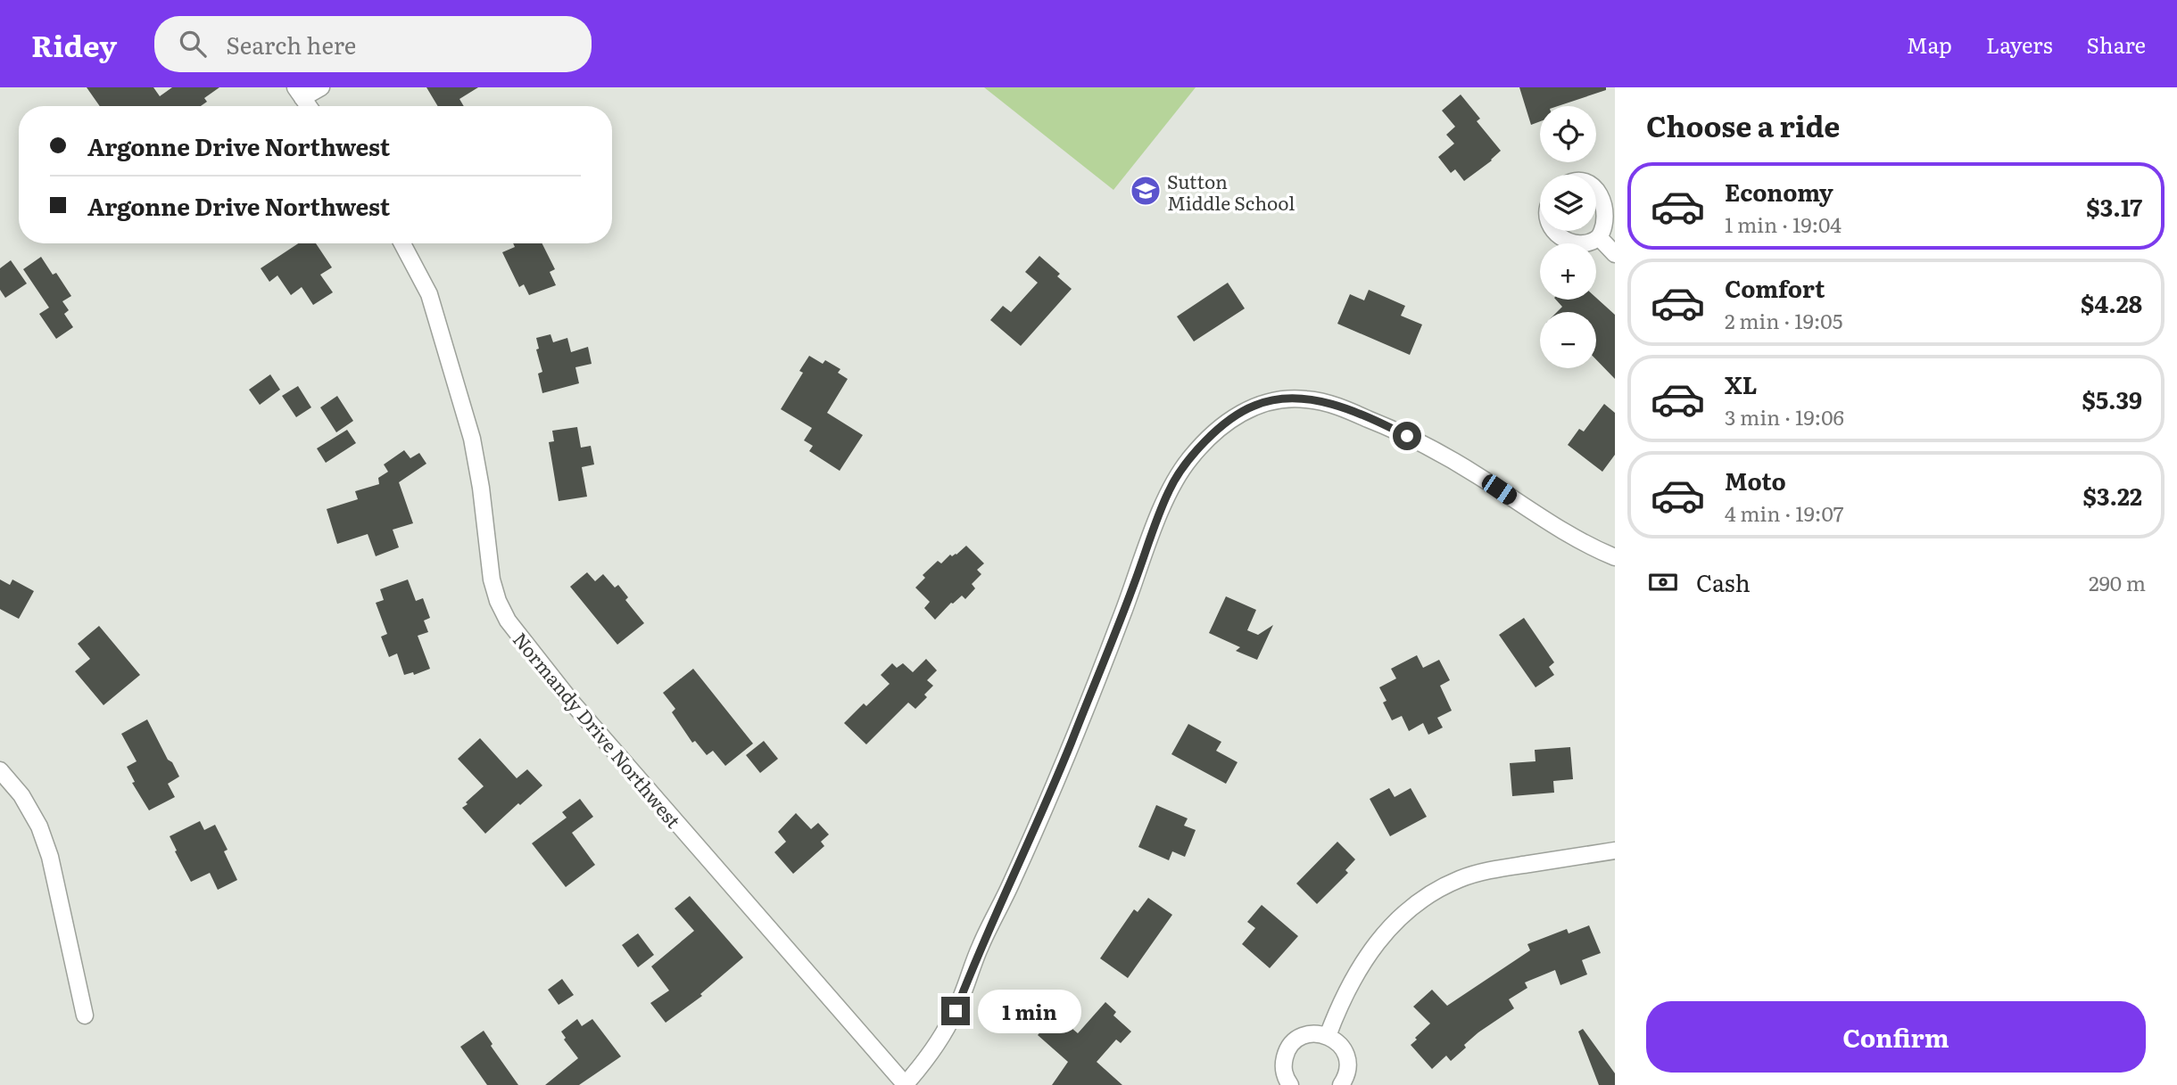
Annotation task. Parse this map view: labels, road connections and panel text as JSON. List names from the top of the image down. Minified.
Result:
{"streets":{"street":["Normandy Drive Northwest"]},"places":{"school or university":["Sutton Middle School"]},"page":{"header":"Ridey","search":"Search here","nav":["Map","Layers","Share"],"heading":"Choose a ride","map_buttons":["+","−"],"banner":["Argonne Drive Northwest","Argonne Drive Northwest"],"list":[{"name":"Economy","note":"1 min · 19:04","value":"$3.17"},{"name":"Comfort","note":"2 min · 19:05","value":"$4.28"},{"name":"XL","note":"3 min · 19:06","value":"$5.39"},{"name":"Moto","note":"4 min · 19:07","value":"$3.22"}],"pay":["Cash","290 m"],"buttons":"Confirm","bubble":"1 min"}}
